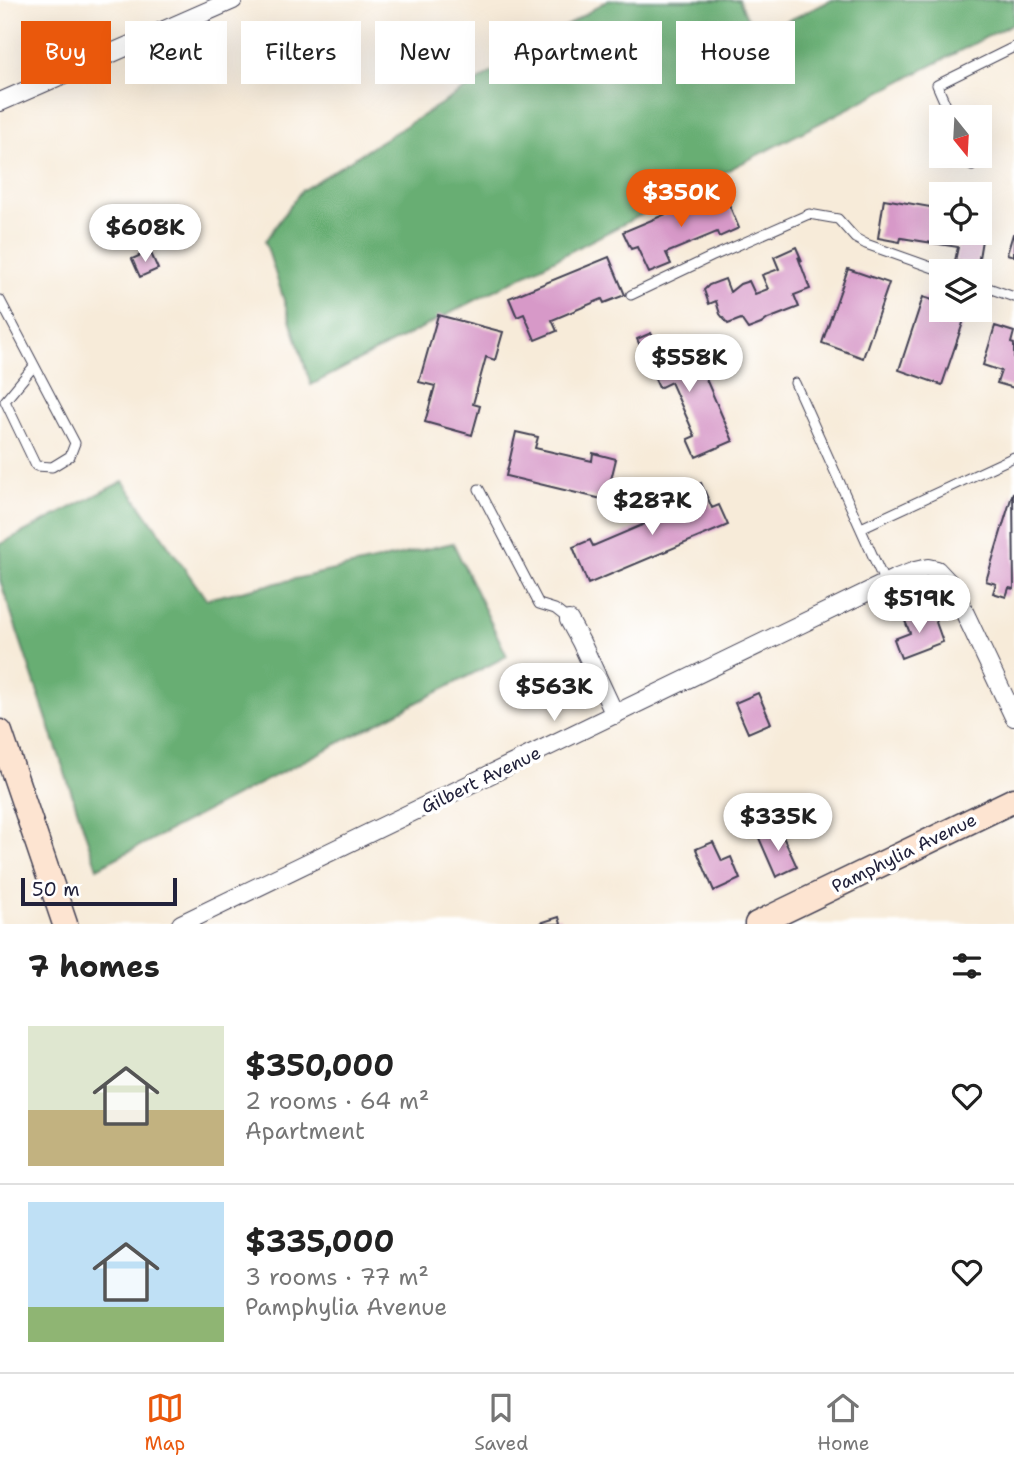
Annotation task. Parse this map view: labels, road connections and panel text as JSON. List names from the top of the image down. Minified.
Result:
{"streets":{"street":["Gilbert Avenue","Pamphylia Avenue"]},"scale_bar":"50 m","north":"bottom","page":{"chip":["Buy","Rent","Filters","New","Apartment","House"],"price":["$350K","$608K","$558K","$287K","$519K","$563K","$335K"],"scale":"50 m","heading":"7 homes","list":[{"name":"$350,000","note":"2 rooms · 64 m² · Apartment"},{"name":"$335,000","note":"3 rooms · 77 m² · Pamphylia Avenue"}],"tabs":["Map","Saved","Home"]}}
